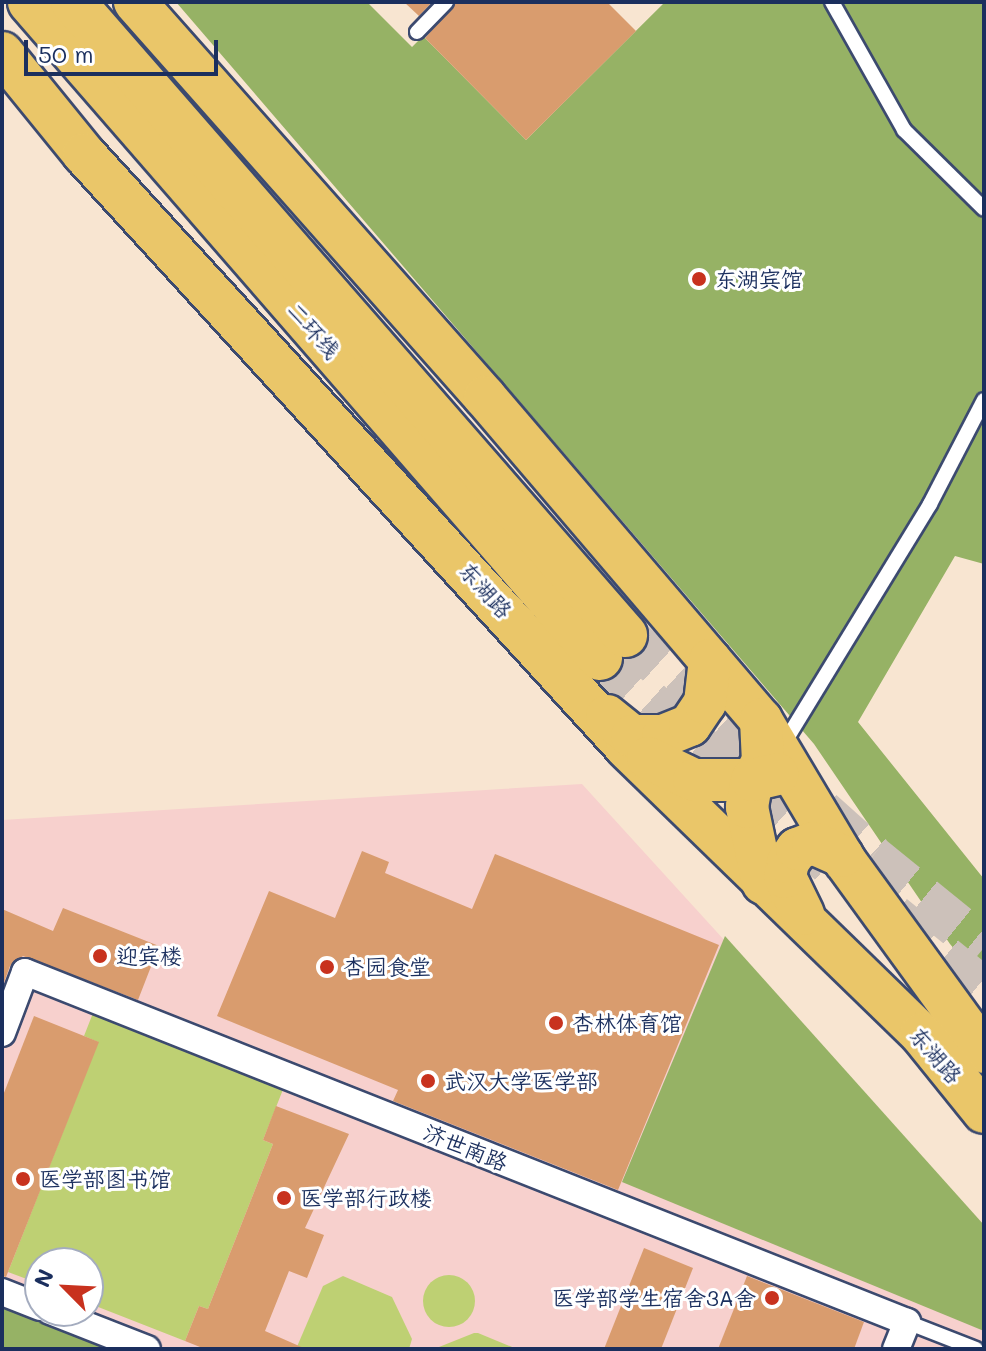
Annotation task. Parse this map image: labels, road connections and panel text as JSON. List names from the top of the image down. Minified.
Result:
{"streets":{"highway":["二环线"],"main road":["东湖路"],"street":["济世南路"]},"crossings":[["二环线","东湖路"]],"places":["东湖宾馆","迎宾楼","杏园食堂","杏林体育馆","武汉大学医学部","医学部图书馆","医学部行政楼","医学部学生宿舍3A舍"],"scale_bar":"50 m","north":"top left"}
